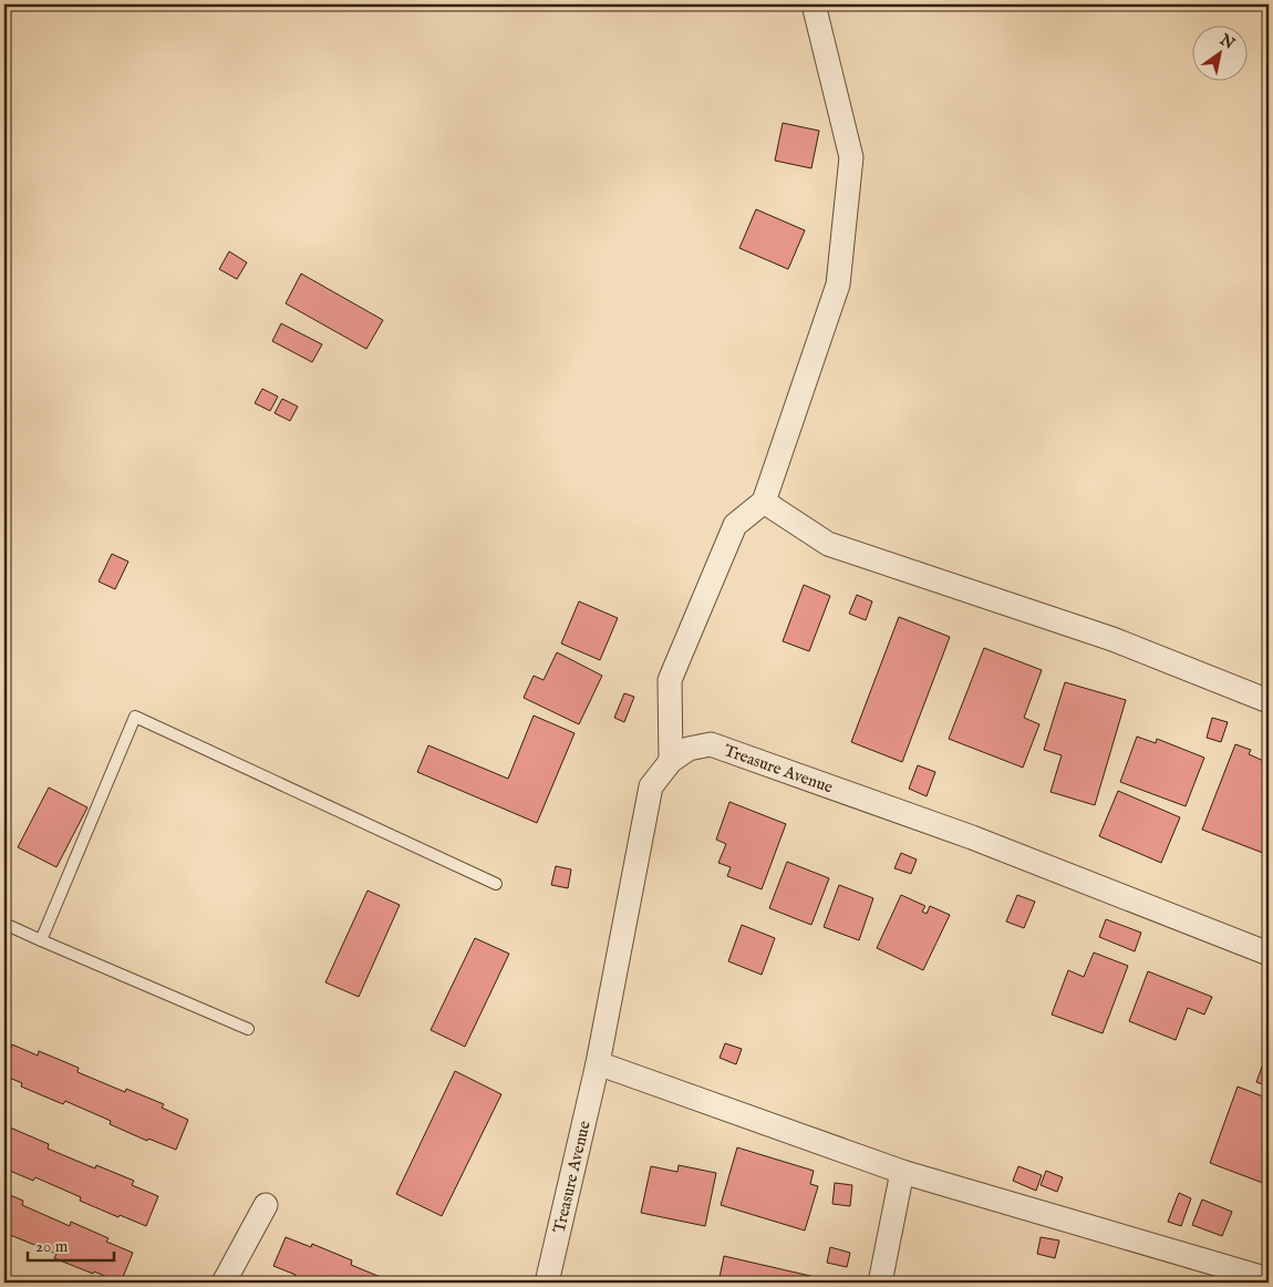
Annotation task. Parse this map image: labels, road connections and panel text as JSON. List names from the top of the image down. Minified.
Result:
{"streets":{"street":["Treasure Avenue"]},"scale_bar":"20 m","north":"top right"}
